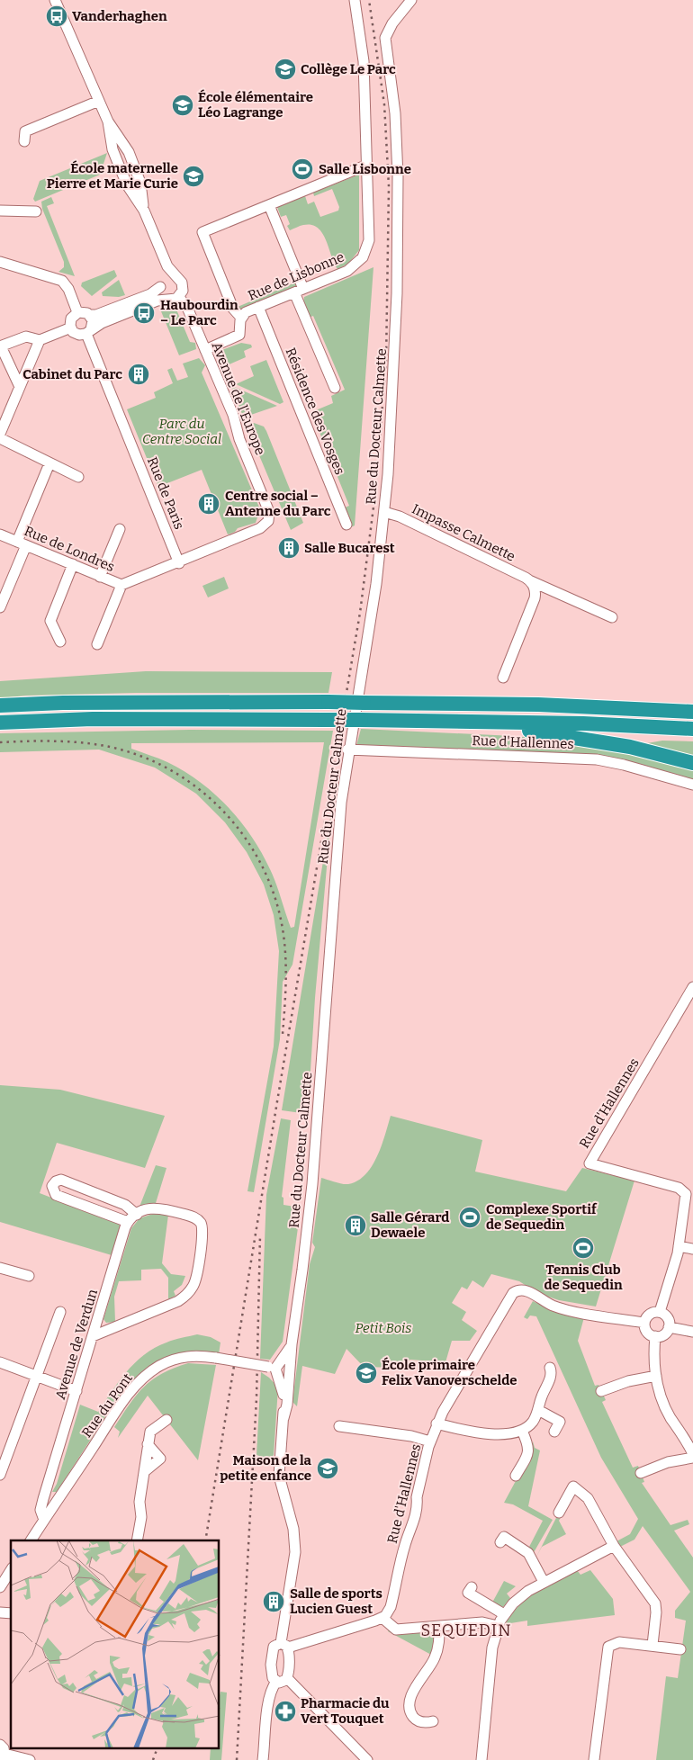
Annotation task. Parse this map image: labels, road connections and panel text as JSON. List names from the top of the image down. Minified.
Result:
{"streets":{"street":["Rue de Lisbonne","Avenue de l'Europe","Résidence des Vosges","Rue du Docteur Calmette","Rue de Paris","Impasse Calmette","Rue de Londres","Rue d'Hallennes","Avenue de Verdun","Rue du Pont"]},"crossings":[["Rue de Lisbonne","Avenue de l'Europe"],["Rue de Lisbonne","Résidence des Vosges"],["Avenue de l'Europe","Rue de Londres"],["Rue du Docteur Calmette","Impasse Calmette"],["Rue du Docteur Calmette","Rue d'Hallennes"],["Rue du Docteur Calmette","Rue du Pont"],["Rue de Paris","Rue de Londres"],["Avenue de Verdun","Rue du Pont"]],"districts":["SEQUEDIN"],"parks":["Parc du Centre Social","Petit Bois"],"places":{"bus stop":["Vanderhaghen","Haubourdin – Le Parc"],"school or university":["Collège Le Parc","École élémentaire Léo Lagrange","École maternelle Pierre et Marie Curie","École primaire Felix Vanoverschelde","Maison de la petite enfance"],"sports":["Salle Lisbonne","Complexe Sportif de Sequedin","Tennis Club de Sequedin"],"building":["Cabinet du Parc","Centre social – Antenne du Parc","Salle Bucarest","Salle Gérard Dewaele","Salle de sports Lucien Guest"],"pharmacy":["Pharmacie du Vert Touquet"]}}
